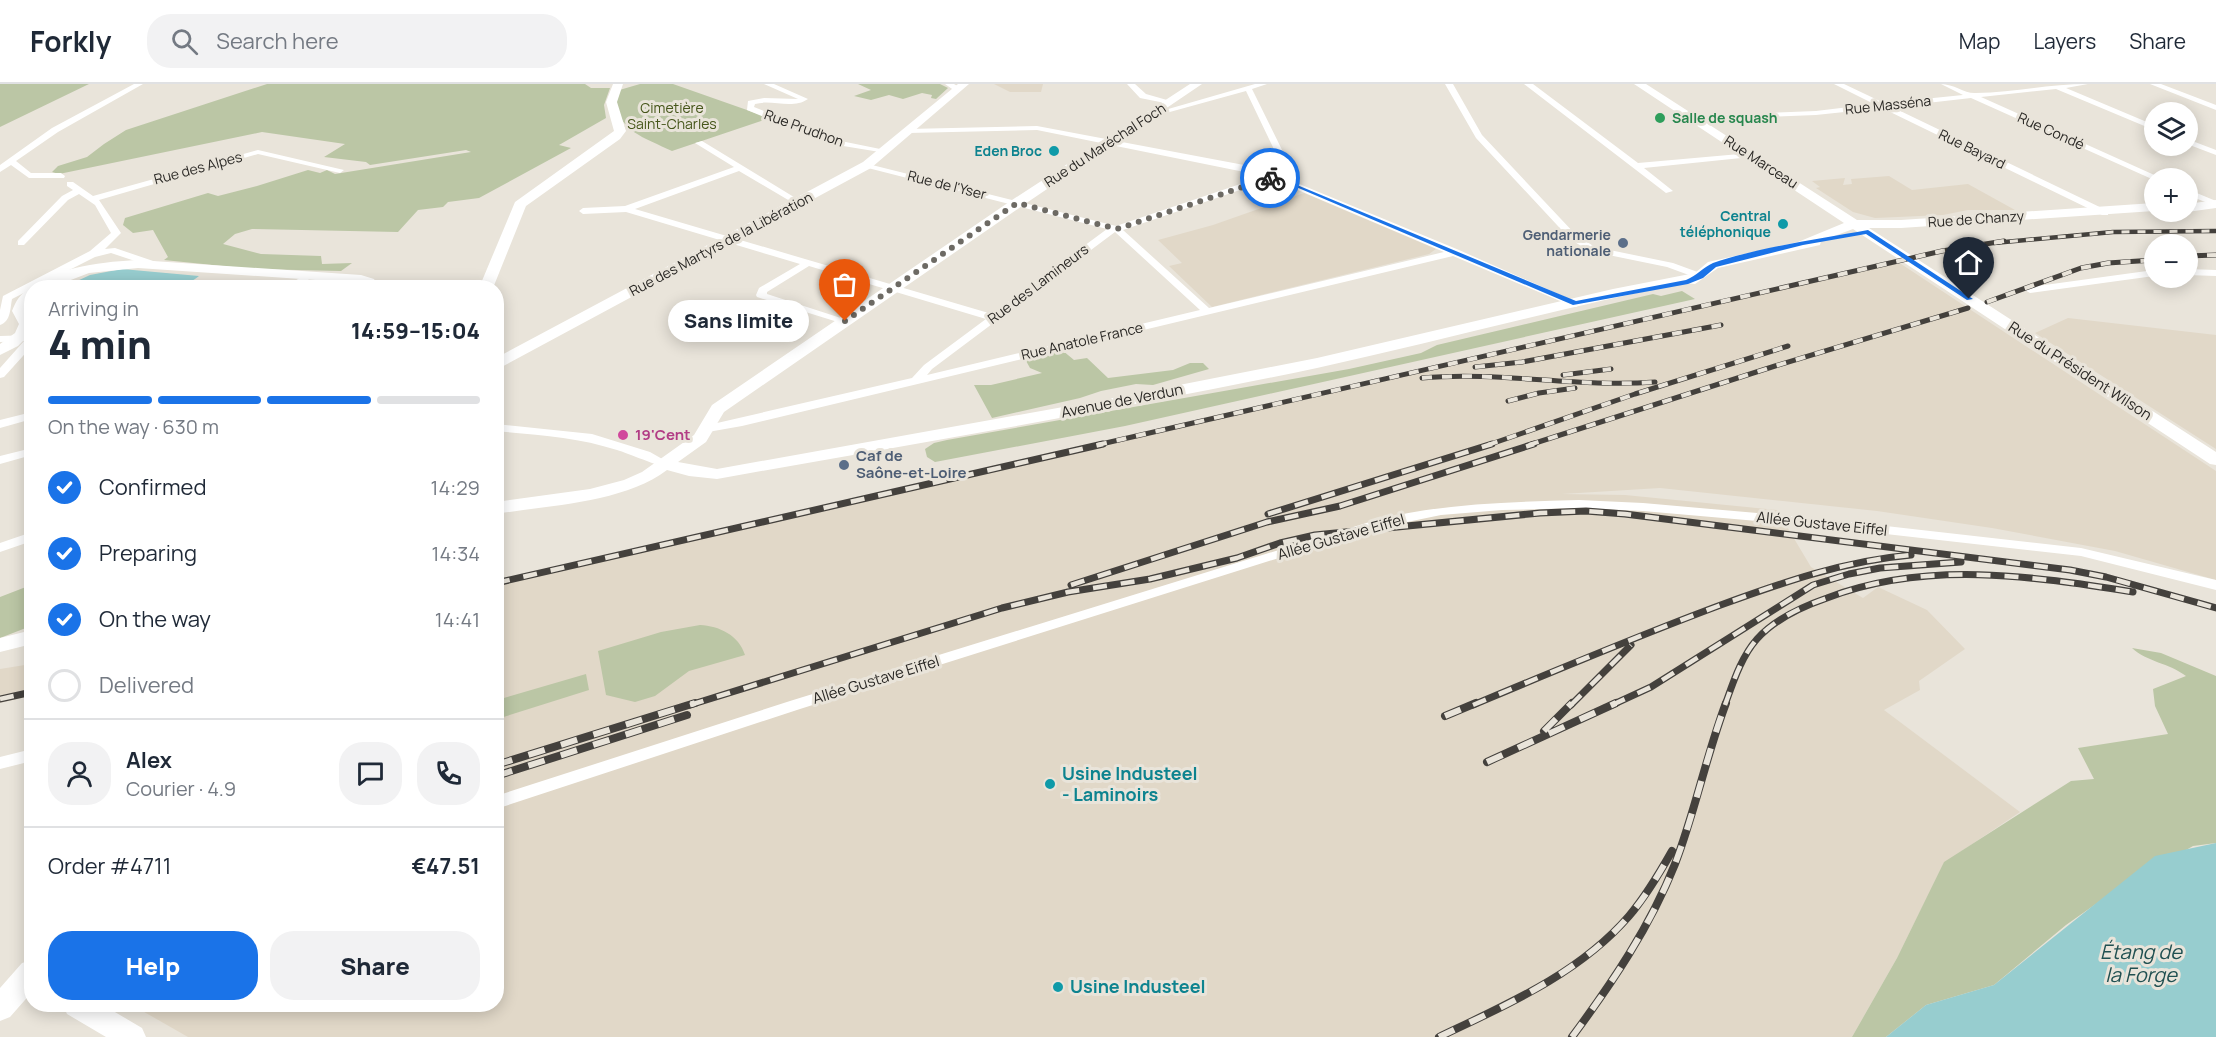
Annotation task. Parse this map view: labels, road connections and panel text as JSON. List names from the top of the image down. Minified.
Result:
{"streets":{"main road":["Rue du Maréchal Foch","Rue Marceau","Rue de Chanzy","Rue des Martyrs de la Libération","Rue du Président Wilson","Avenue de Verdun"],"street":["Rue Masséna","Rue Prudhon","Rue Condé","Rue Bayard","Rue des Alpes","Rue de l'Yser","Rue des Lamineurs","Rue Anatole France","Allée Gustave Eiffel"]},"crossings":[["Rue Masséna","Rue Condé"],["Rue Masséna","Rue Bayard"],["Rue Masséna","Rue Marceau"],["Rue Prudhon","Rue des Martyrs de la Libération"],["Rue du Maréchal Foch","Rue de l'Yser"],["Rue du Maréchal Foch","Rue Anatole France"],["Rue du Maréchal Foch","Avenue de Verdun"],["Rue Bayard","Rue de Chanzy"],["Rue Marceau","Rue de Chanzy"],["Rue Marceau","Rue du Président Wilson"],["Rue Marceau","Avenue de Verdun"],["Rue de l'Yser","Rue des Martyrs de la Libération"],["Rue de l'Yser","Rue des Lamineurs"],["Rue de l'Yser","Rue Anatole France"],["Rue de Chanzy","Avenue de Verdun"],["Rue des Lamineurs","Rue Anatole France"]],"water":["Étang de la Forge"],"parks":["Cimetière Saint-Charles"],"places":["Salle de squash","Eden Broc","Central téléphonique","Gendarmerie nationale","Sans limite","19'Cent","Caf de Saône-et-Loire","Usine Industeel - Laminoirs","Usine Industeel"],"page":{"header":"Forkly","search":"Search here","nav":["Map","Layers","Share"],"map_buttons":["+","−"],"heading":["4 min","Arriving in","14:59–15:04"],"panel":["Alex","Courier · 4.9","Order #4711","€47.51"],"bubble":"Sans limite","bar":"On the way · 630 m","list":[["Confirmed","14:29"],["Preparing","14:34"],["On the way","14:41"],"Delivered"],"buttons":["Help","Share"]}}
